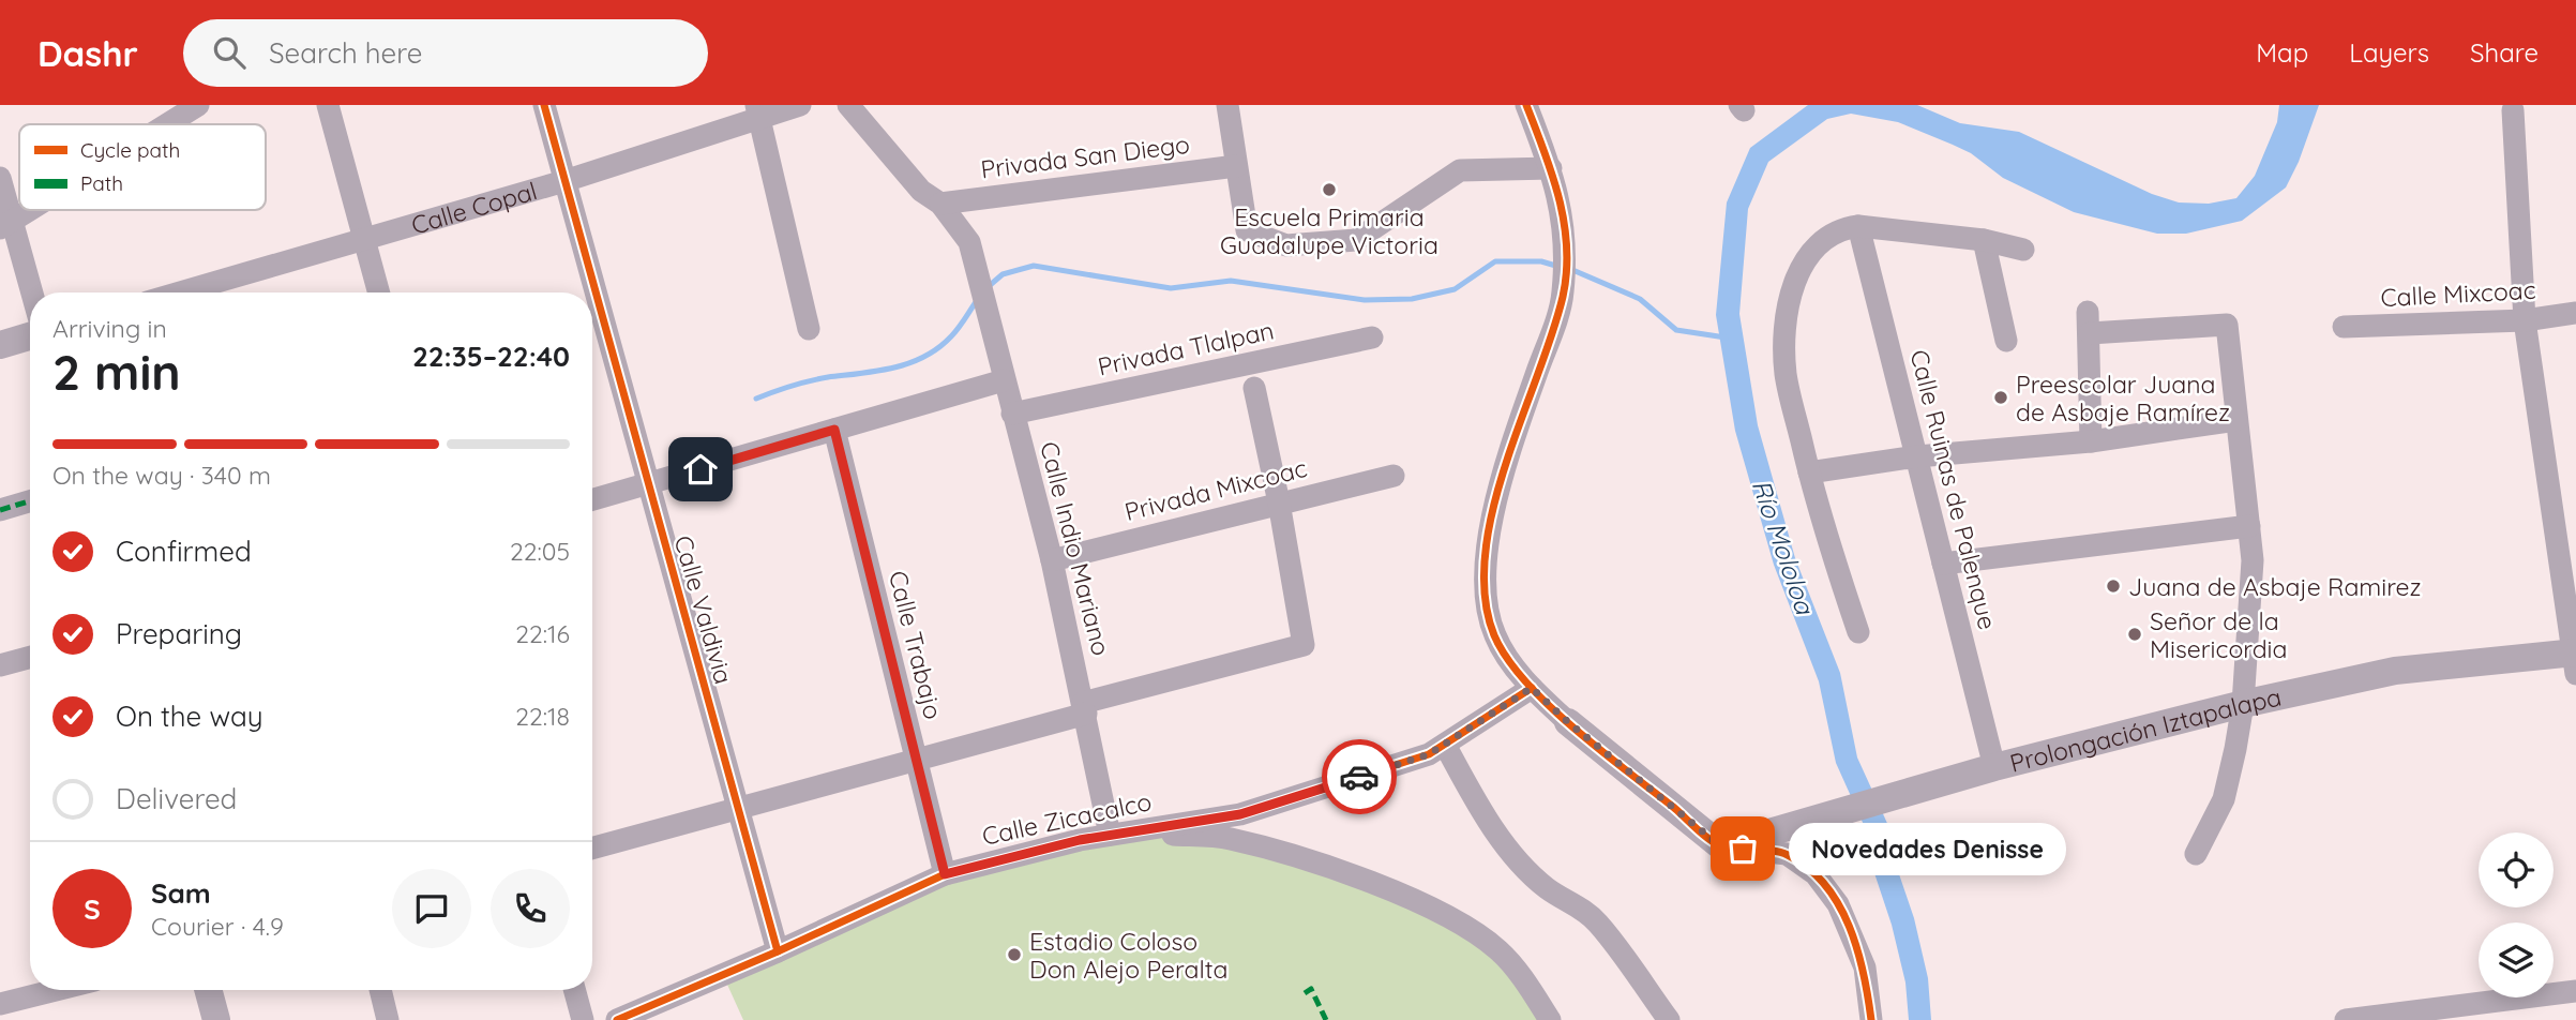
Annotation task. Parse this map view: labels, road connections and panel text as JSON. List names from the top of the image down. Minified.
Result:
{"streets":{"street":["Privada San Diego","Calle Copal","Calle Mixcoac","Privada Tlalpan","Privada Mixcoac","Calle Ruinas de Palenque","Calle Indio Mariano","Calle Valdivia","Calle Trabajo","Prolongación Iztapalapa","Calle Zicacalco"]},"crossings":[["Privada San Diego","Calle Indio Mariano"],["Calle Copal","Calle Valdivia"],["Privada Tlalpan","Calle Indio Mariano"],["Privada Mixcoac","Calle Indio Mariano"],["Calle Ruinas de Palenque","Prolongación Iztapalapa"],["Calle Indio Mariano","Calle Zicacalco"],["Calle Valdivia","Calle Zicacalco"],["Calle Trabajo","Calle Zicacalco"]],"water":["Río Mololoa"],"places":["Escuela Primaria Guadalupe Victoria","Preescolar Juana de Asbaje Ramírez","Juana de Asbaje Ramirez","Señor de la Misericordia","Novedades Denisse","Estadio Coloso Don Alejo Peralta"],"legend":["Cycle path","Path"],"page":{"header":"Dashr","search":"Search here","nav":["Map","Layers","Share"],"heading":["2 min","Arriving in","22:35–22:40"],"panel":["Sam","Courier · 4.9"],"bar":"On the way · 340 m","list":[["Confirmed","22:05"],["Preparing","22:16"],["On the way","22:18"],"Delivered"],"bubble":"Novedades Denisse","round":"S"}}
